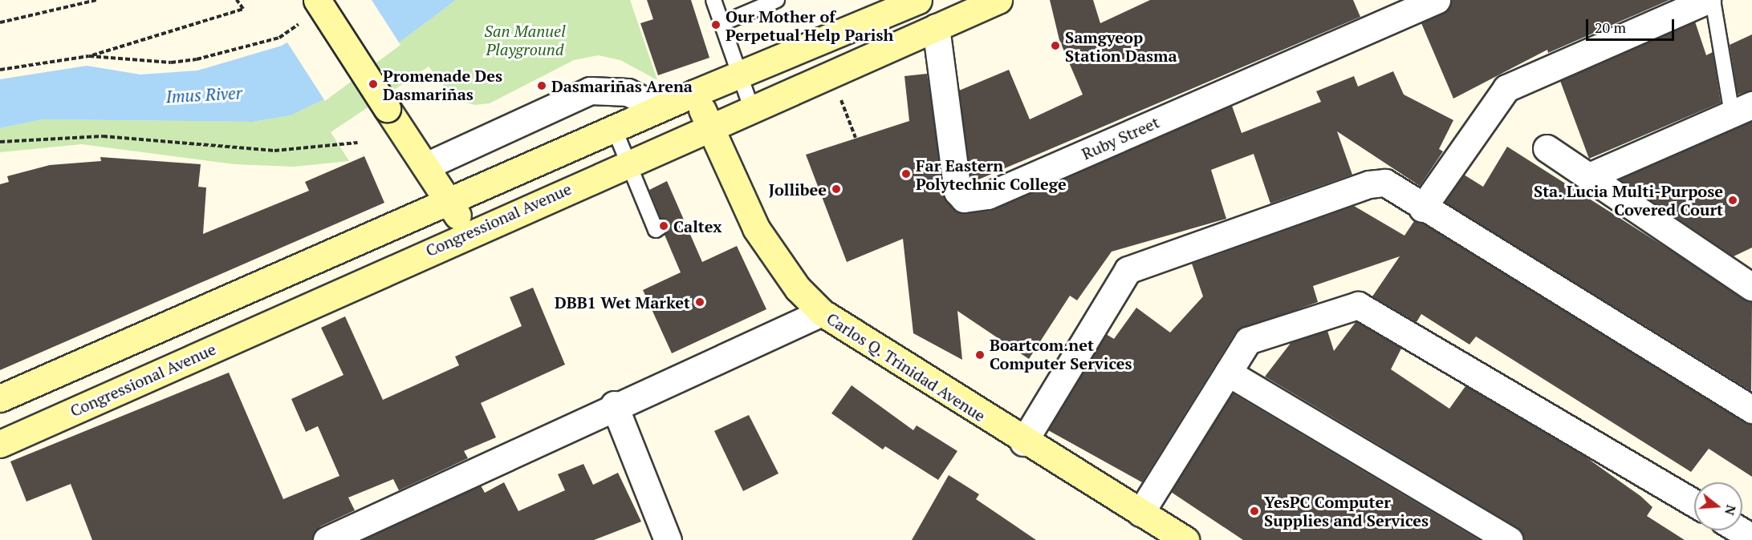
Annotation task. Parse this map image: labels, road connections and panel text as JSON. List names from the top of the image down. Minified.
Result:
{"streets":{"main road":["Congressional Avenue","Carlos Q. Trinidad Avenue"],"street":["Ruby Street"]},"crossings":[["Ruby Street","Congressional Avenue"],["Congressional Avenue","Carlos Q. Trinidad Avenue"]],"water":["Imus River"],"parks":["San Manuel Playground"],"places":["Our Mother of Perpetual Help Parish","Samgyeop Station Dasma","Promenade Des Dasmariñas","Dasmariñas Arena","Far Eastern Polytechnic College","Jollibee","Sta. Lucia Multi-Purpose Covered Court","Caltex","DBB1 Wet Market","Boartcom.net Computer Services","YesPC Computer Supplies and Services"],"scale_bar":"20 m","north":"right"}
